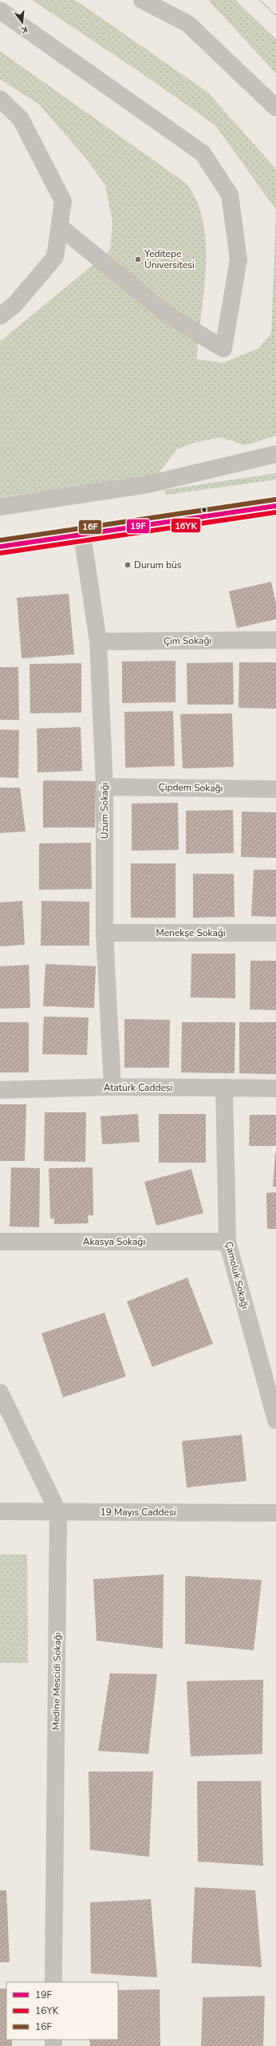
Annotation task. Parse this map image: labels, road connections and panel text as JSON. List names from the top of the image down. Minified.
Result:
{"streets":{"street":["Çim Sokağı","Çipdem Sokağı","Üzüm Sokağı","Menekşe Sokağı","Atatürk Caddesi","Akasya Sokağı","Çamoluk Sokağı","19 Mayıs Caddesi","Medine Mescidi Sokağı"]},"crossings":[["Çim Sokağı","Üzüm Sokağı"],["Çipdem Sokağı","Üzüm Sokağı"],["Üzüm Sokağı","Menekşe Sokağı"],["Üzüm Sokağı","Atatürk Caddesi"],["Atatürk Caddesi","Çamoluk Sokağı"],["Akasya Sokağı","Çamoluk Sokağı"],["19 Mayıs Caddesi","Medine Mescidi Sokağı"]],"places":["Yeditepe Üniversitesi","Durum büs"],"lines":["transit line 16F","transit line 19F","transit line 16YK"],"legend":["19F","16YK","16F"],"north":"bottom"}
